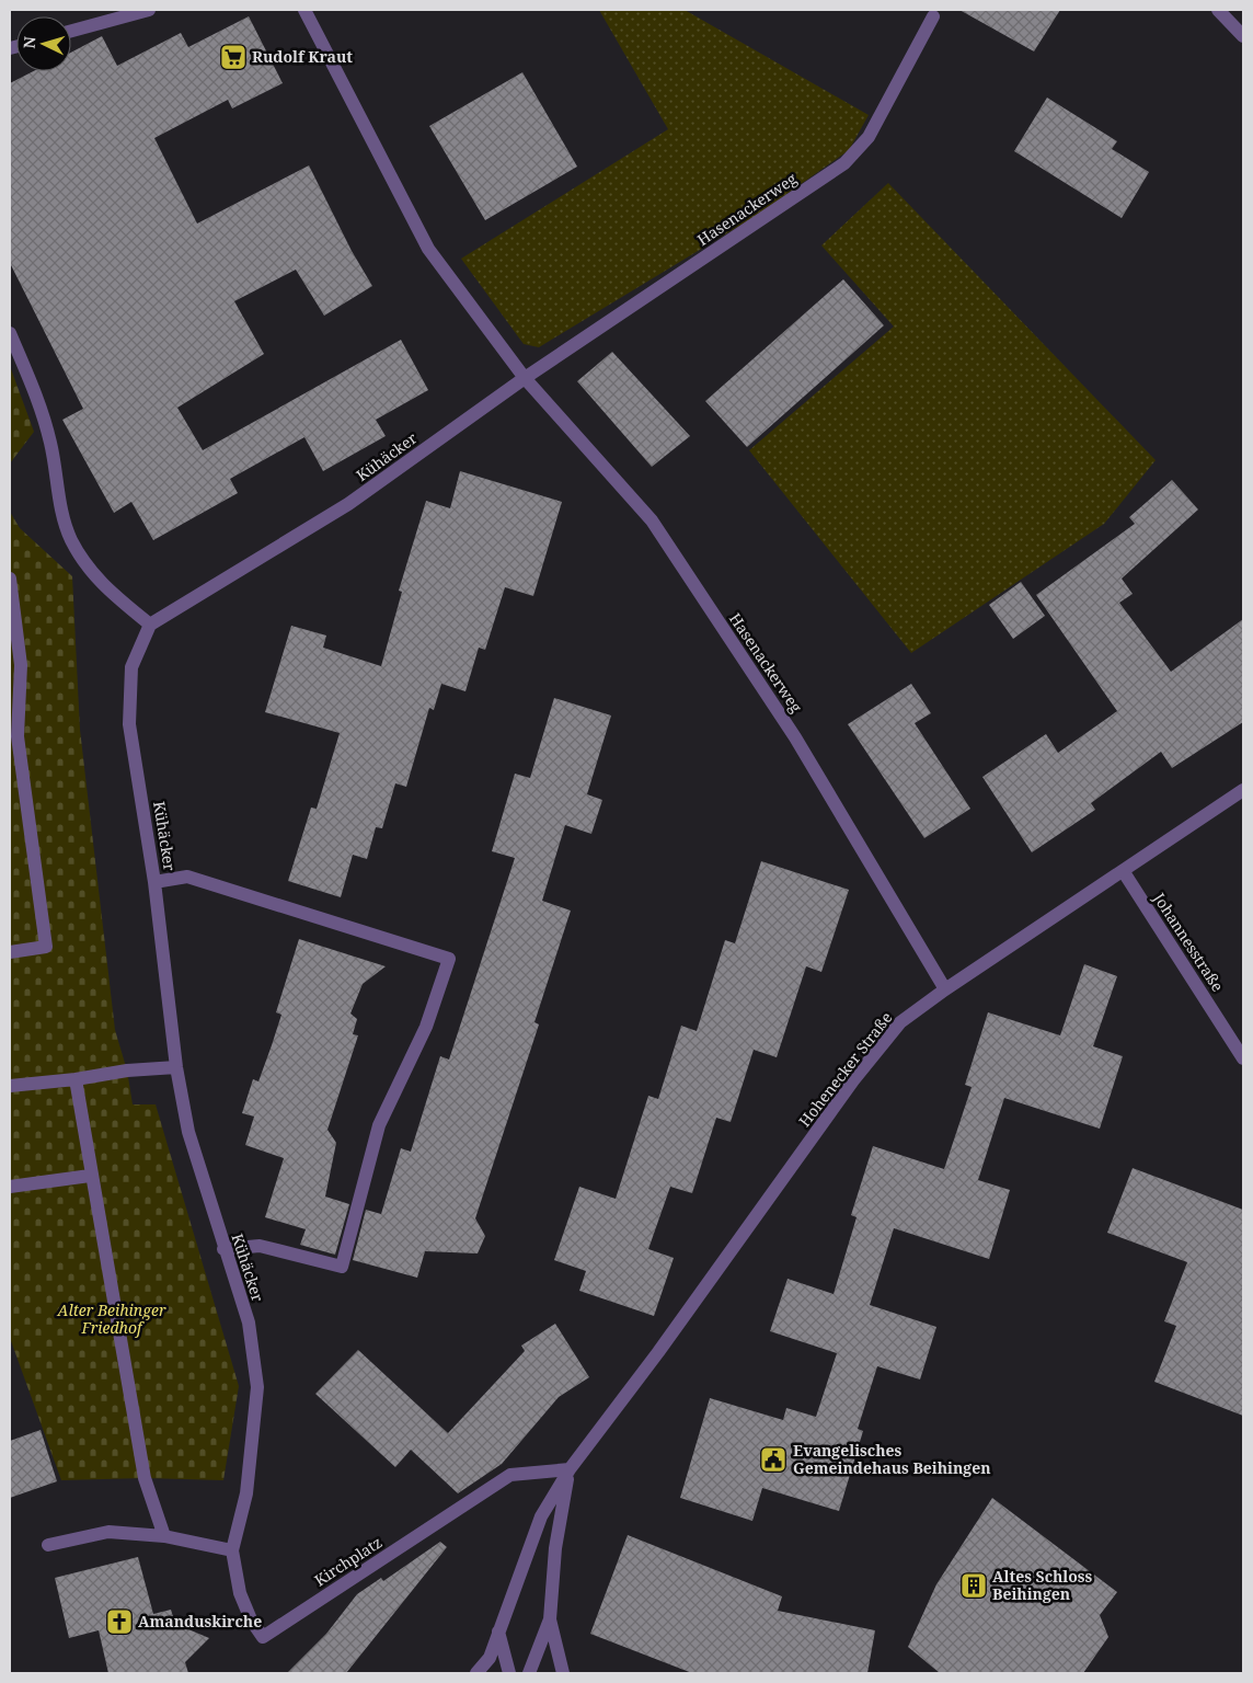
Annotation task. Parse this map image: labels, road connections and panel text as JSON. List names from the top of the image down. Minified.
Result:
{"streets":{"street":["Hasenackerweg","Kühäcker","Johannesstraße","Hohenecker Straße","Kirchplatz"]},"crossings":[["Hasenackerweg","Kühäcker"],["Hasenackerweg","Hohenecker Straße"],["Kühäcker","Kirchplatz"],["Johannesstraße","Hohenecker Straße"],["Hohenecker Straße","Kirchplatz"]],"parks":["Alter Beihinger Friedhof"],"places":{"supermarket":["Rudolf Kraut"],"public building":["Evangelisches Gemeindehaus Beihingen"],"building":["Altes Schloss Beihingen"],"church":["Amanduskirche"]},"north":"left"}
